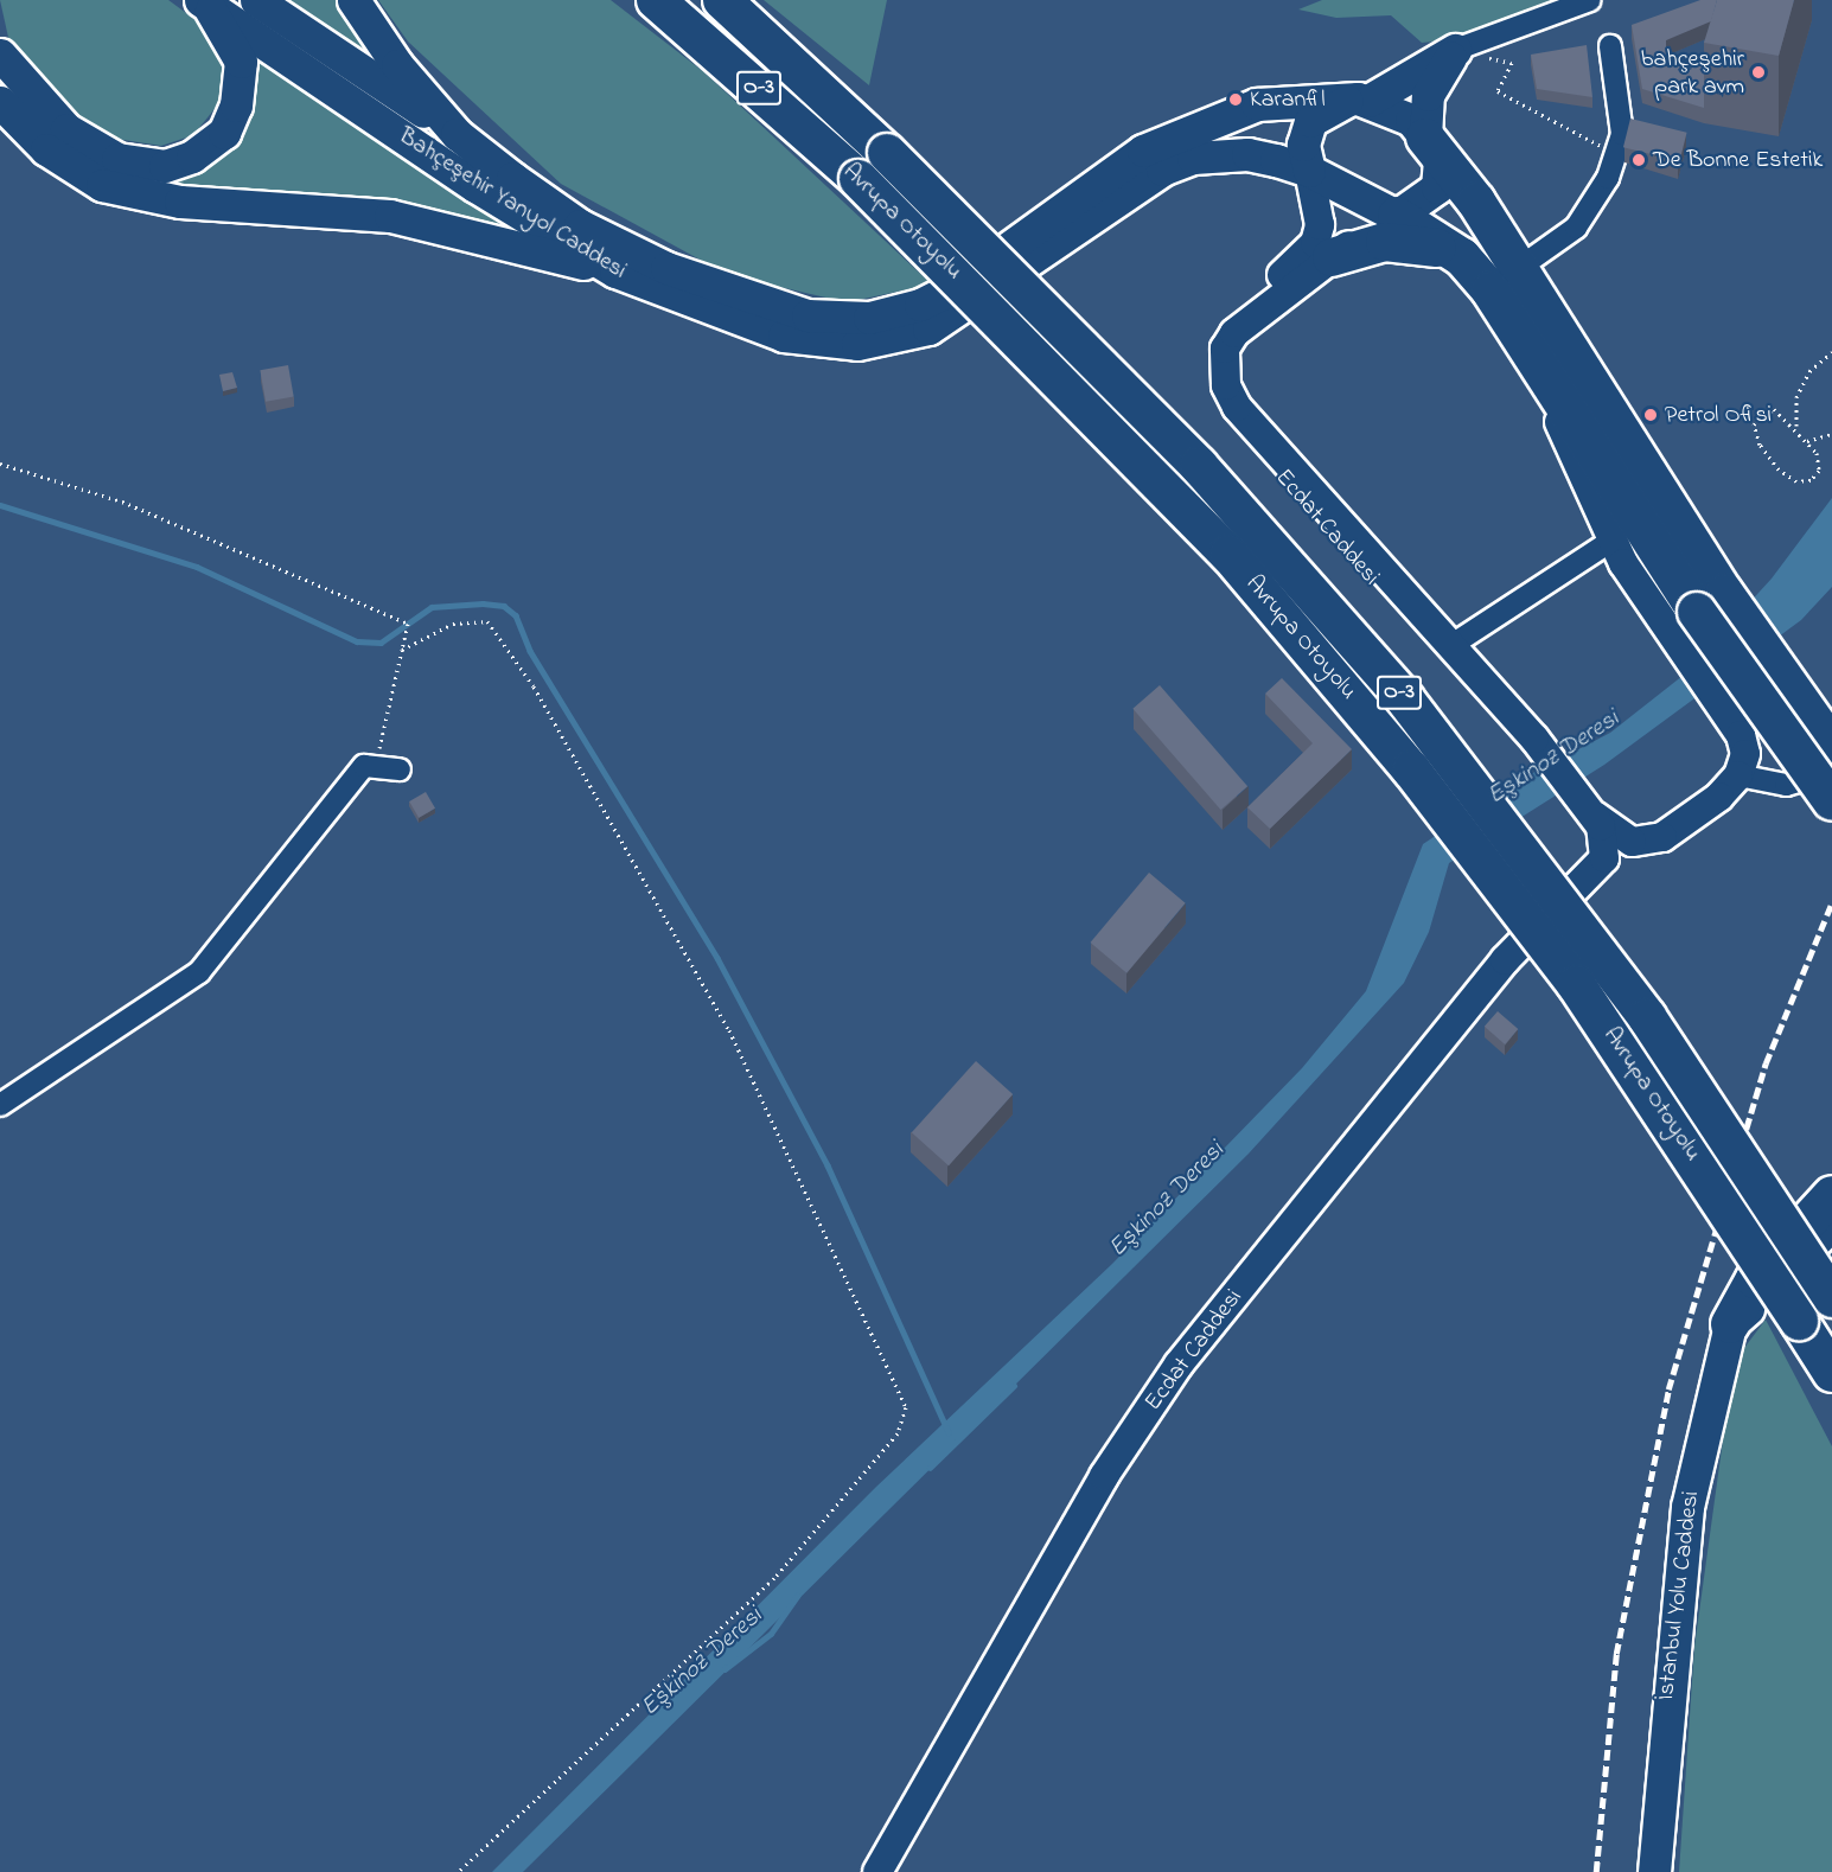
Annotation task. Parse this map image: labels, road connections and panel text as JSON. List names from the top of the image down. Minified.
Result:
{"streets":{"highway":["O-3","Avrupa Otoyolu"],"main road":["Bahçeşehir Yanyol Caddesi","Ecdat Caddesi","İstanbul Yolu Caddesi"]},"crossings":[["Bahçeşehir Yanyol Caddesi","Ecdat Caddesi"]],"water":["Eşkinoz Deresi"],"places":["bahçeşehir park avm","Karanfil","De Bonne Estetik","Petrol Ofisi"]}
